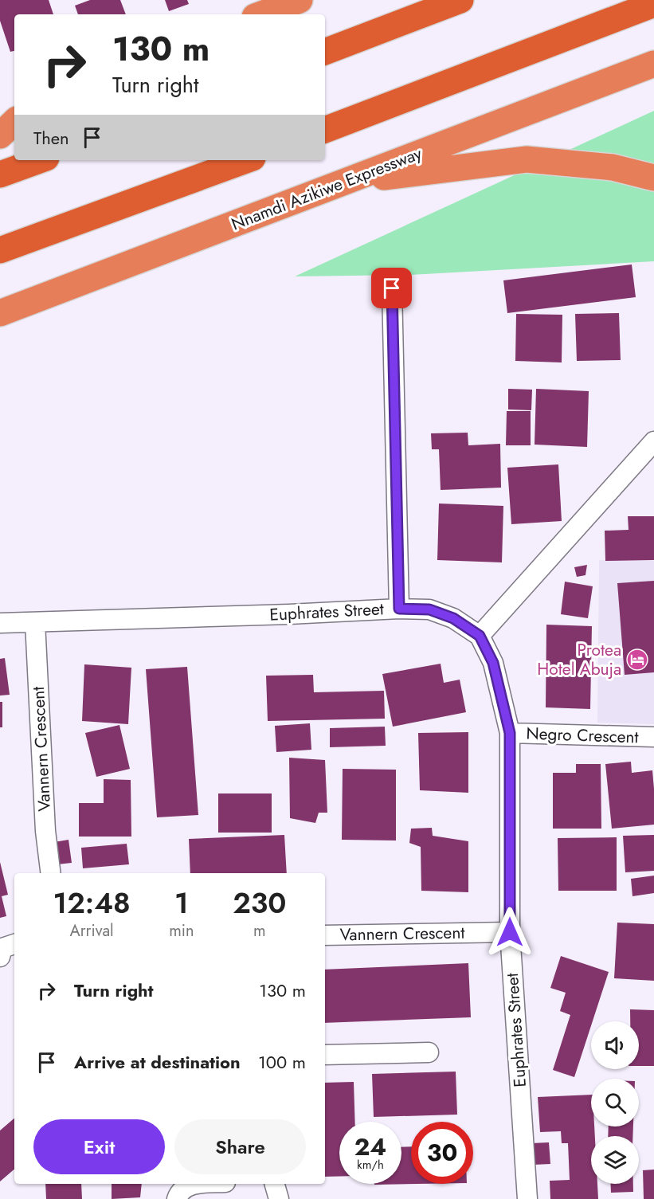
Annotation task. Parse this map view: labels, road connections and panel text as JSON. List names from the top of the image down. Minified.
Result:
{"streets":{"highway":["Nnamdi Azikiwe Expressway"],"street":["Euphrates Street","Negro Crescent","Vannern Crescent"]},"crossings":[["Euphrates Street","Negro Crescent"],["Euphrates Street","Vannern Crescent"]],"places":{"hotel":["Protea Hotel Abuja"]},"page":{"turn":["130 m","Turn right"],"then":"Then","eta":["12:48","Arrival","1","min","230","m"],"list":[{"name":"Turn right","value":"130 m"},{"name":"Arrive at destination","value":"100 m"}],"buttons":["Exit","Share"],"speed":"24 km/h","limit":"30"}}
